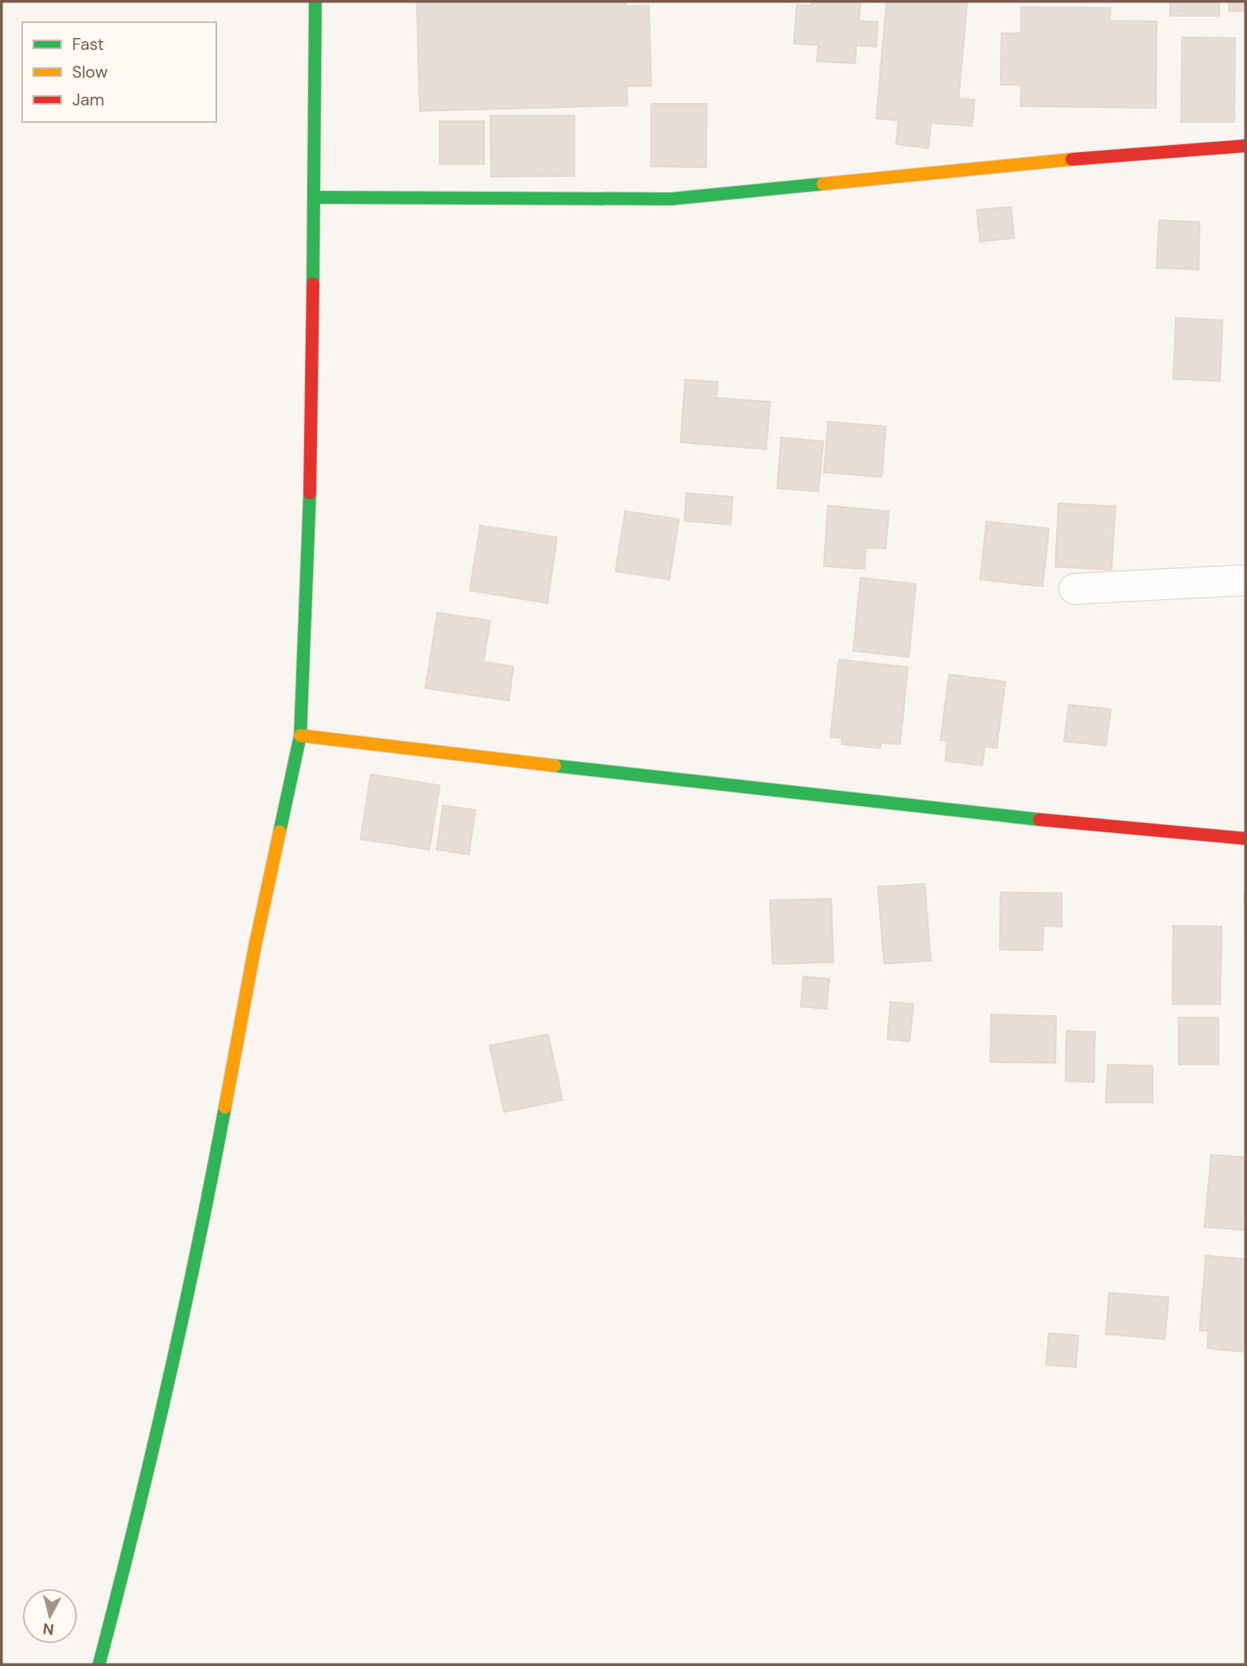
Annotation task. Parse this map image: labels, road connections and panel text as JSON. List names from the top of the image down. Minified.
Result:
{"legend":["Fast","Slow","Jam"],"north":"bottom"}
